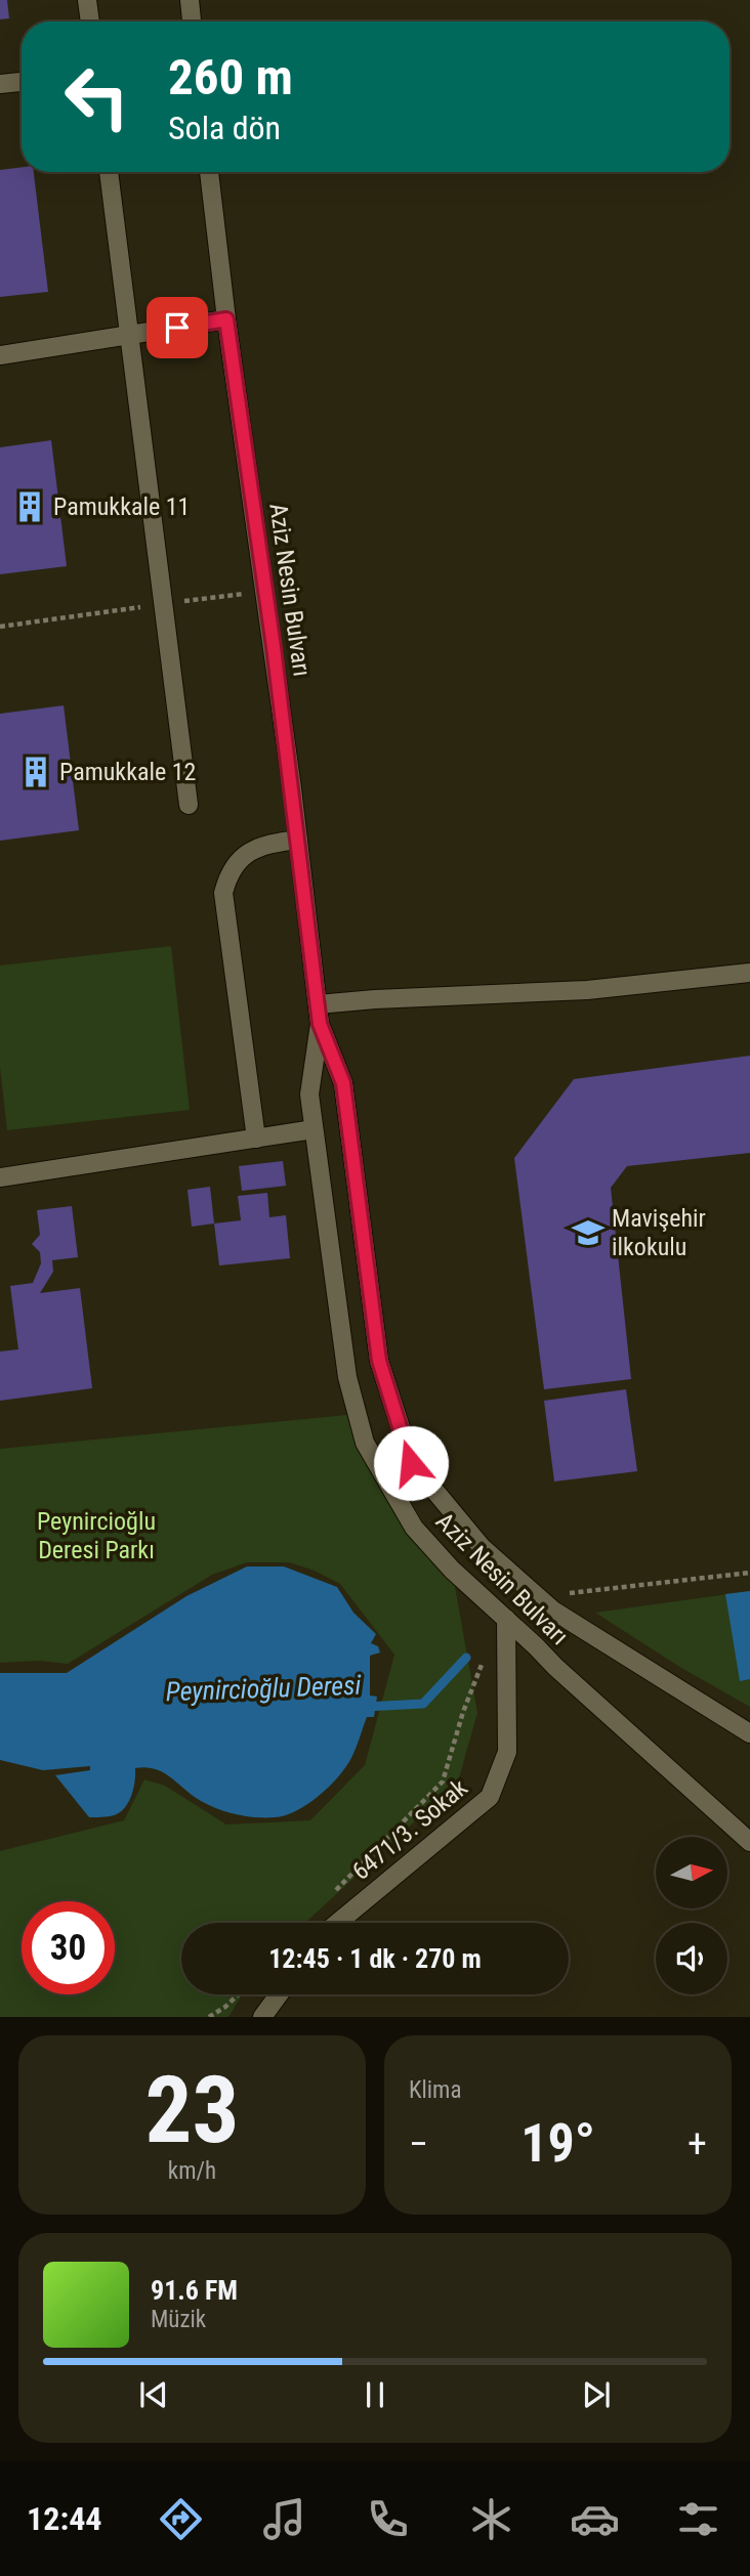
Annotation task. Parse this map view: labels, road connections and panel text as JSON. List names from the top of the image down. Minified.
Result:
{"streets":{"street":["Aziz Nesin Bulvarı","6471/3. Sokak"]},"crossings":[["Aziz Nesin Bulvarı","6471/3. Sokak"]],"water":["Peynircioğlu Deresi"],"parks":["Peynircioğlu Deresi Parkı"],"places":{"building":["Pamukkale 11","Pamukkale 12"],"school or university":["Mavişehir ilkokulu"]},"north":"right","page":{"turn":["260 m","Sola dön"],"limit":"30","trip":"12:45 · 1 dk · 270 m","tile":[["23","km/h"],"Klima"],"heat":["−","19°","+"],"song":["91.6 FM","Müzik"],"tabs":"12:44"}}
